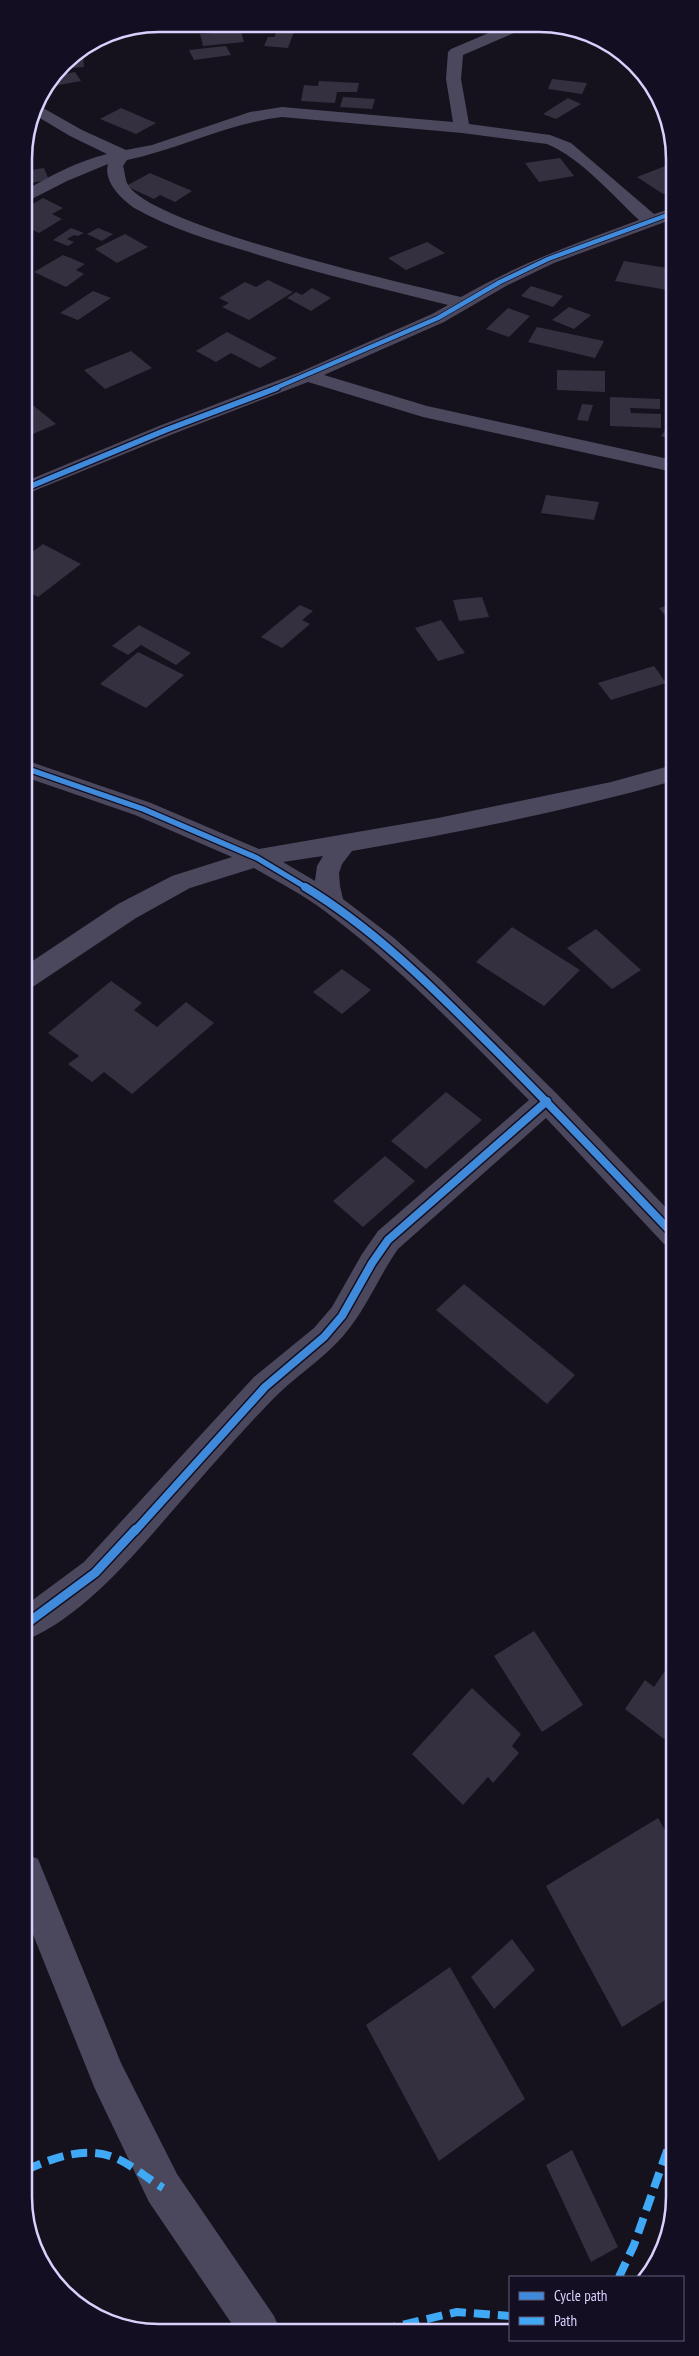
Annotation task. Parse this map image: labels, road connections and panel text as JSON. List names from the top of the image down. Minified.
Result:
{"legend":["Cycle path","Path"]}
